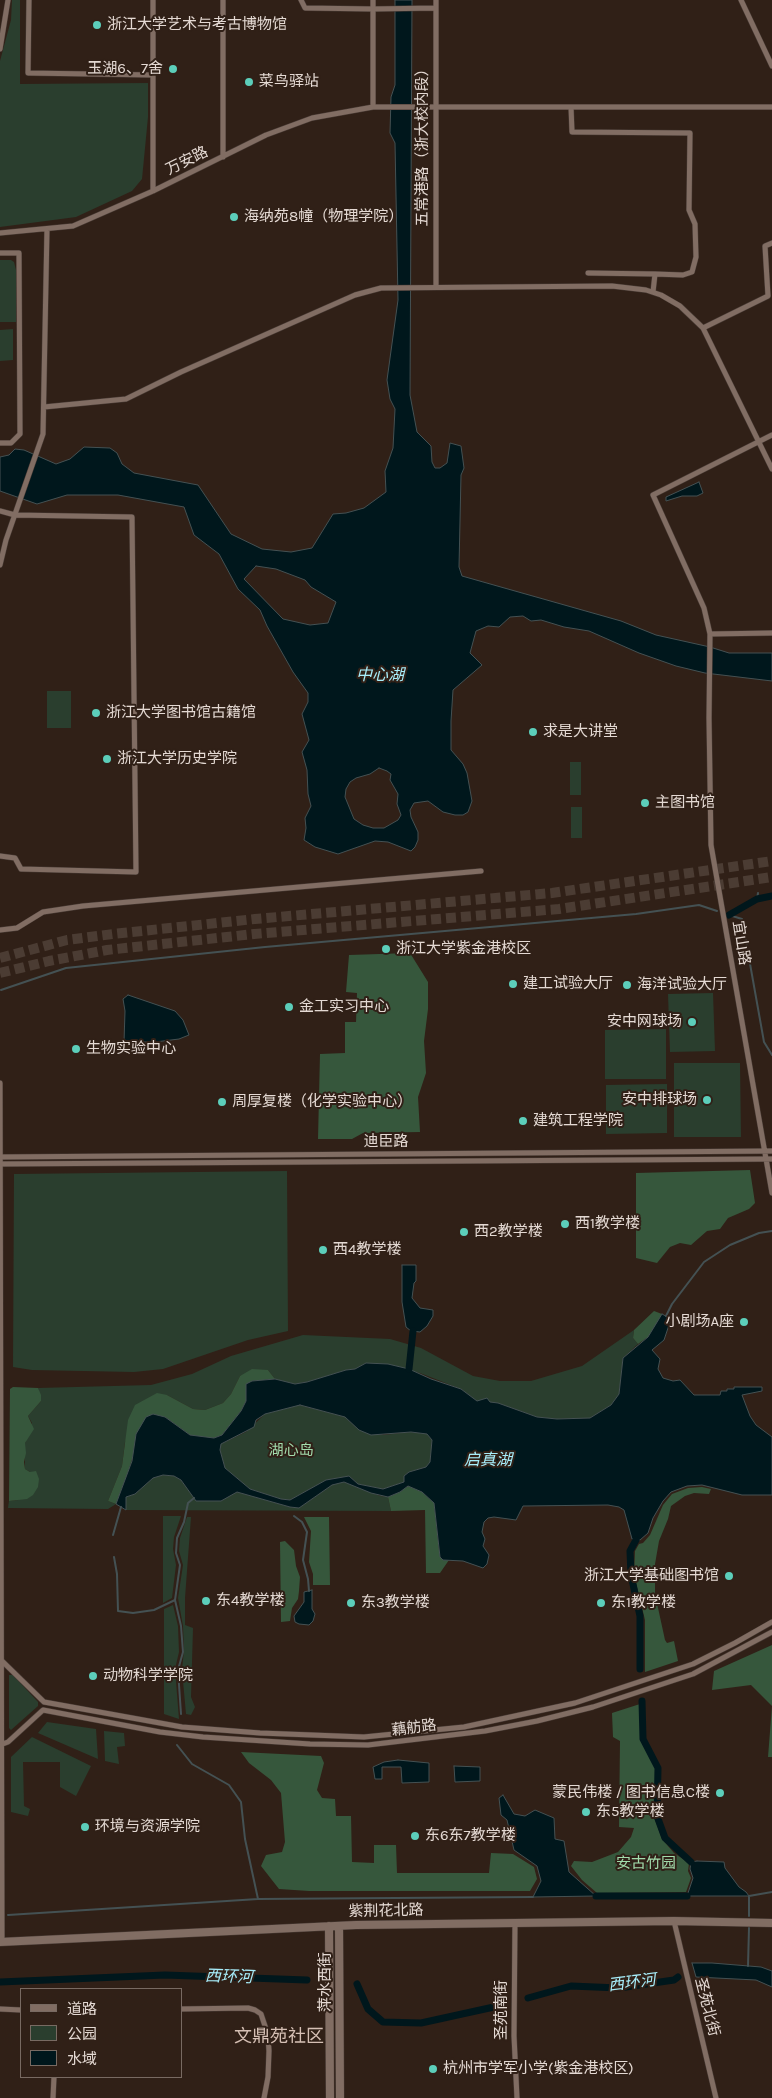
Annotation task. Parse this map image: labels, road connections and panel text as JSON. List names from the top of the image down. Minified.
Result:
{"streets":{"main road":["紫荆花北路","萍水西街"],"street":["五常港路（浙大校内段）","万安路","宜山路","迪臣路","藕舫路","圣苑北街","圣苑南街"]},"crossings":[["五常港路（浙大校内段）","万安路"],["宜山路","迪臣路"],["紫荆花北路","萍水西街"],["紫荆花北路","圣苑北街"],["紫荆花北路","圣苑南街"]],"districts":["文鼎苑社区"],"water":["中心湖","启真湖","西环河"],"parks":["湖心岛","安古竹园"],"places":["浙江大学艺术与考古博物馆","玉湖6、7舍","菜鸟驿站","海纳苑8幢（物理学院）","浙江大学图书馆古籍馆","求是大讲堂","浙江大学历史学院","主图书馆","浙江大学紫金港校区","建工试验大厅","海洋试验大厅","金工实习中心","安中网球场","生物实验中心","安中排球场","周厚复楼（化学实验中心）","建筑工程学院","西1教学楼","西2教学楼","西4教学楼","小剧场A座","浙江大学基础图书馆","东4教学楼","东3教学楼","东1教学楼","动物科学学院","蒙民伟楼 / 图书信息C楼","东5教学楼","环境与资源学院","东6东7教学楼","杭州市学军小学(紫金港校区)"],"legend":["道路","公园","水域"]}
